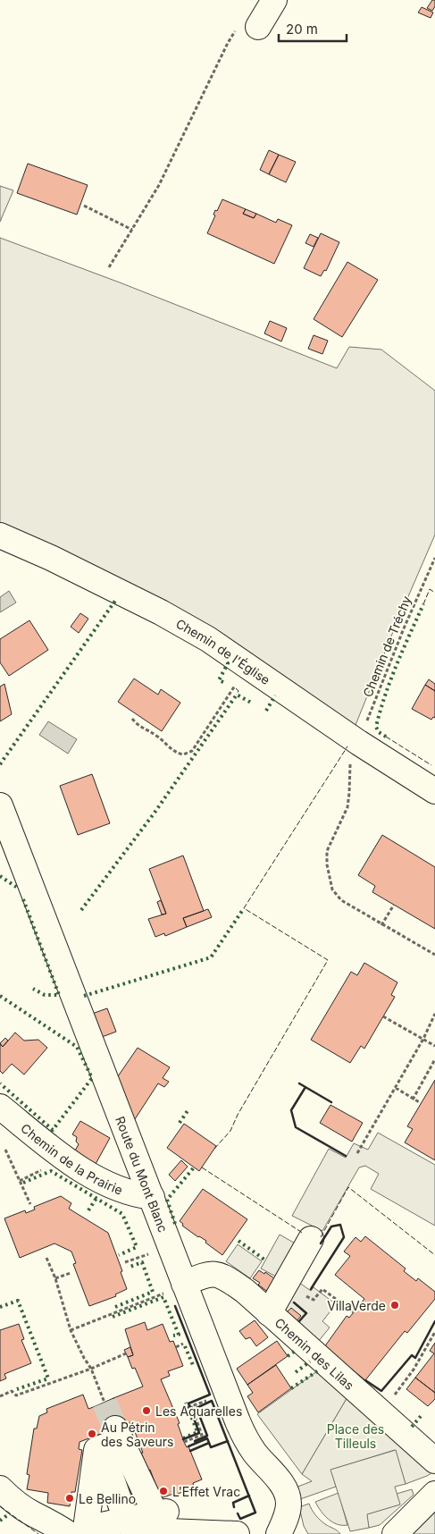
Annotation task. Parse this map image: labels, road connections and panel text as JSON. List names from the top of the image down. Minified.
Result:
{"streets":{"street":["Chemin de l'Église","Chemin de la Prairie","Route du Mont Blanc","Chemin des Lilas"],"path":["Chemin de Tréchy"]},"crossings":[["Chemin de Tréchy","Chemin de l'Église"],["Chemin de la Prairie","Route du Mont Blanc"],["Route du Mont Blanc","Chemin des Lilas"]],"parks":["Place des Tilleuls"],"places":["VillaVerde","Les Aquarelles","Au Pétrin des Saveurs","L'Effet Vrac","Le Bellino"],"scale_bar":"20 m"}
